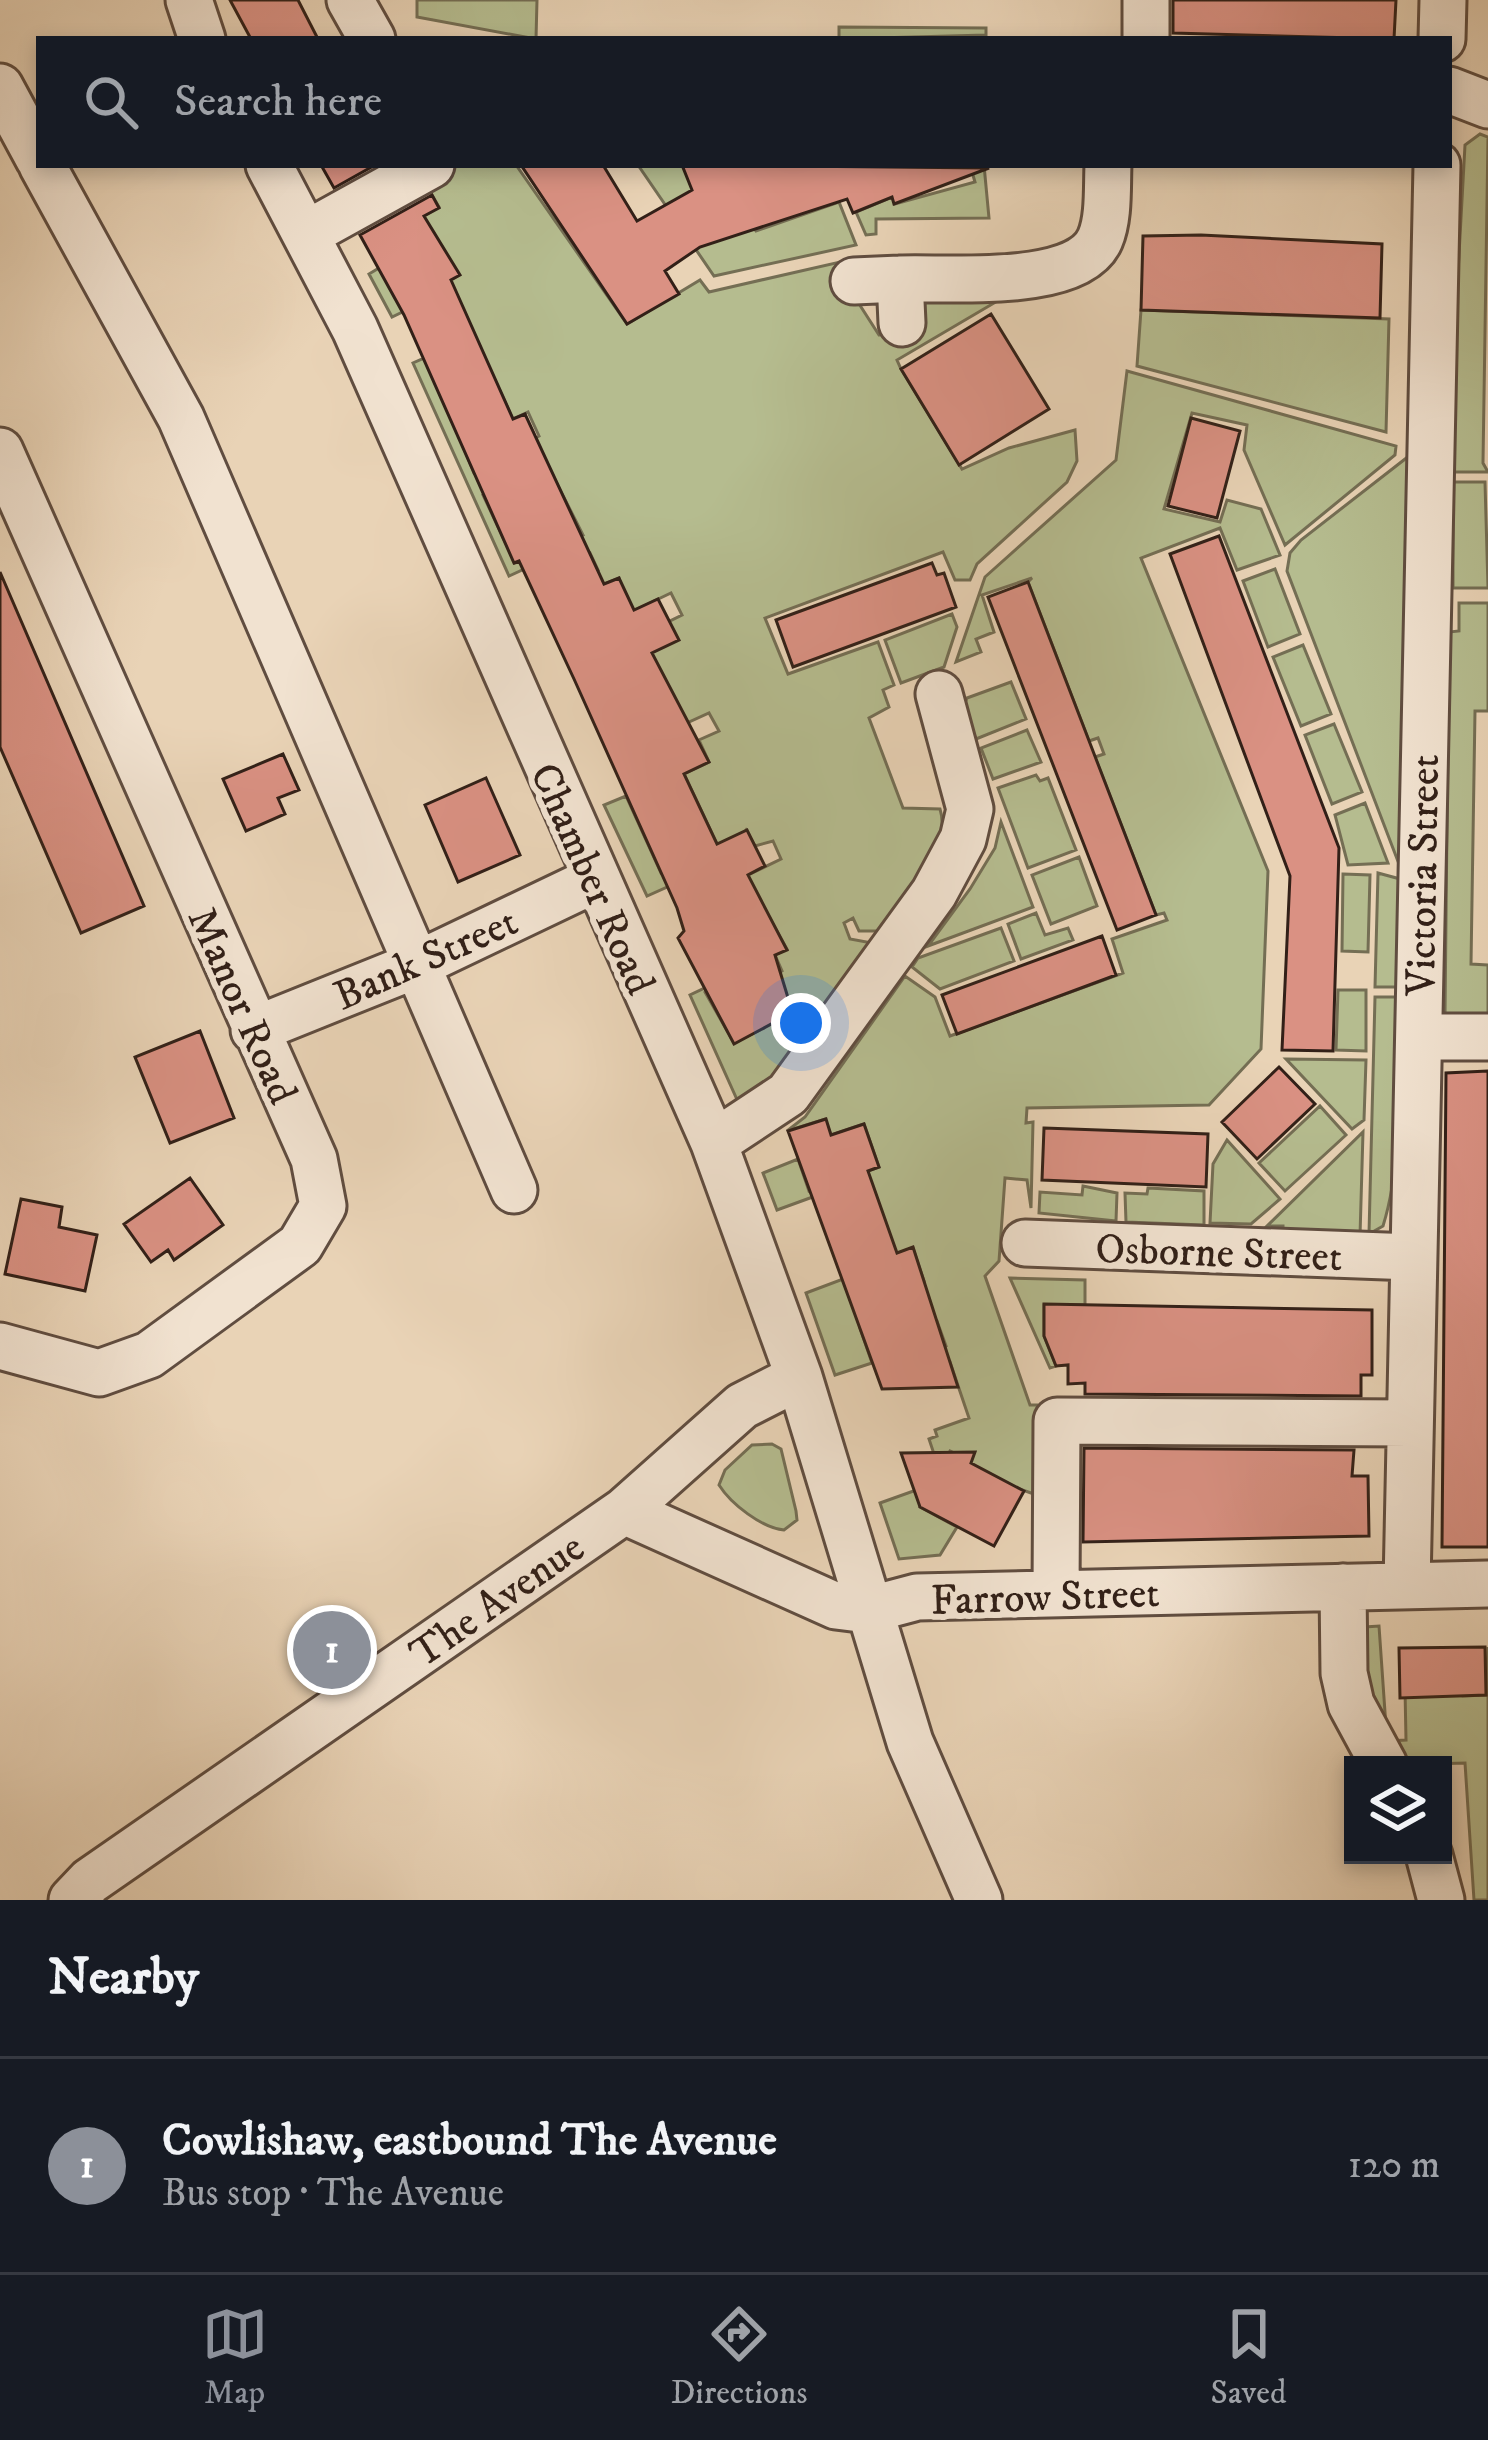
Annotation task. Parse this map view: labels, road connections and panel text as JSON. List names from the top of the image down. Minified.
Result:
{"streets":{"street":["Victoria Street","Chamber Road","Bank Street","Manor Road","Osborne Street","Farrow Street","The Avenue"]},"crossings":[["Victoria Street","Osborne Street"],["Victoria Street","Farrow Street"],["Chamber Road","Bank Street"],["Chamber Road","Farrow Street"],["Chamber Road","The Avenue"],["Bank Street","Manor Road"],["Farrow Street","The Avenue"]],"page":{"search":"Search here","pins":"1","heading":"Nearby","list":[{"mark":"1","name":"Cowlishaw, eastbound The Avenue","note":"Bus stop · The Avenue","value":"120 m"}],"nav":["Map","Directions","Saved"]}}
